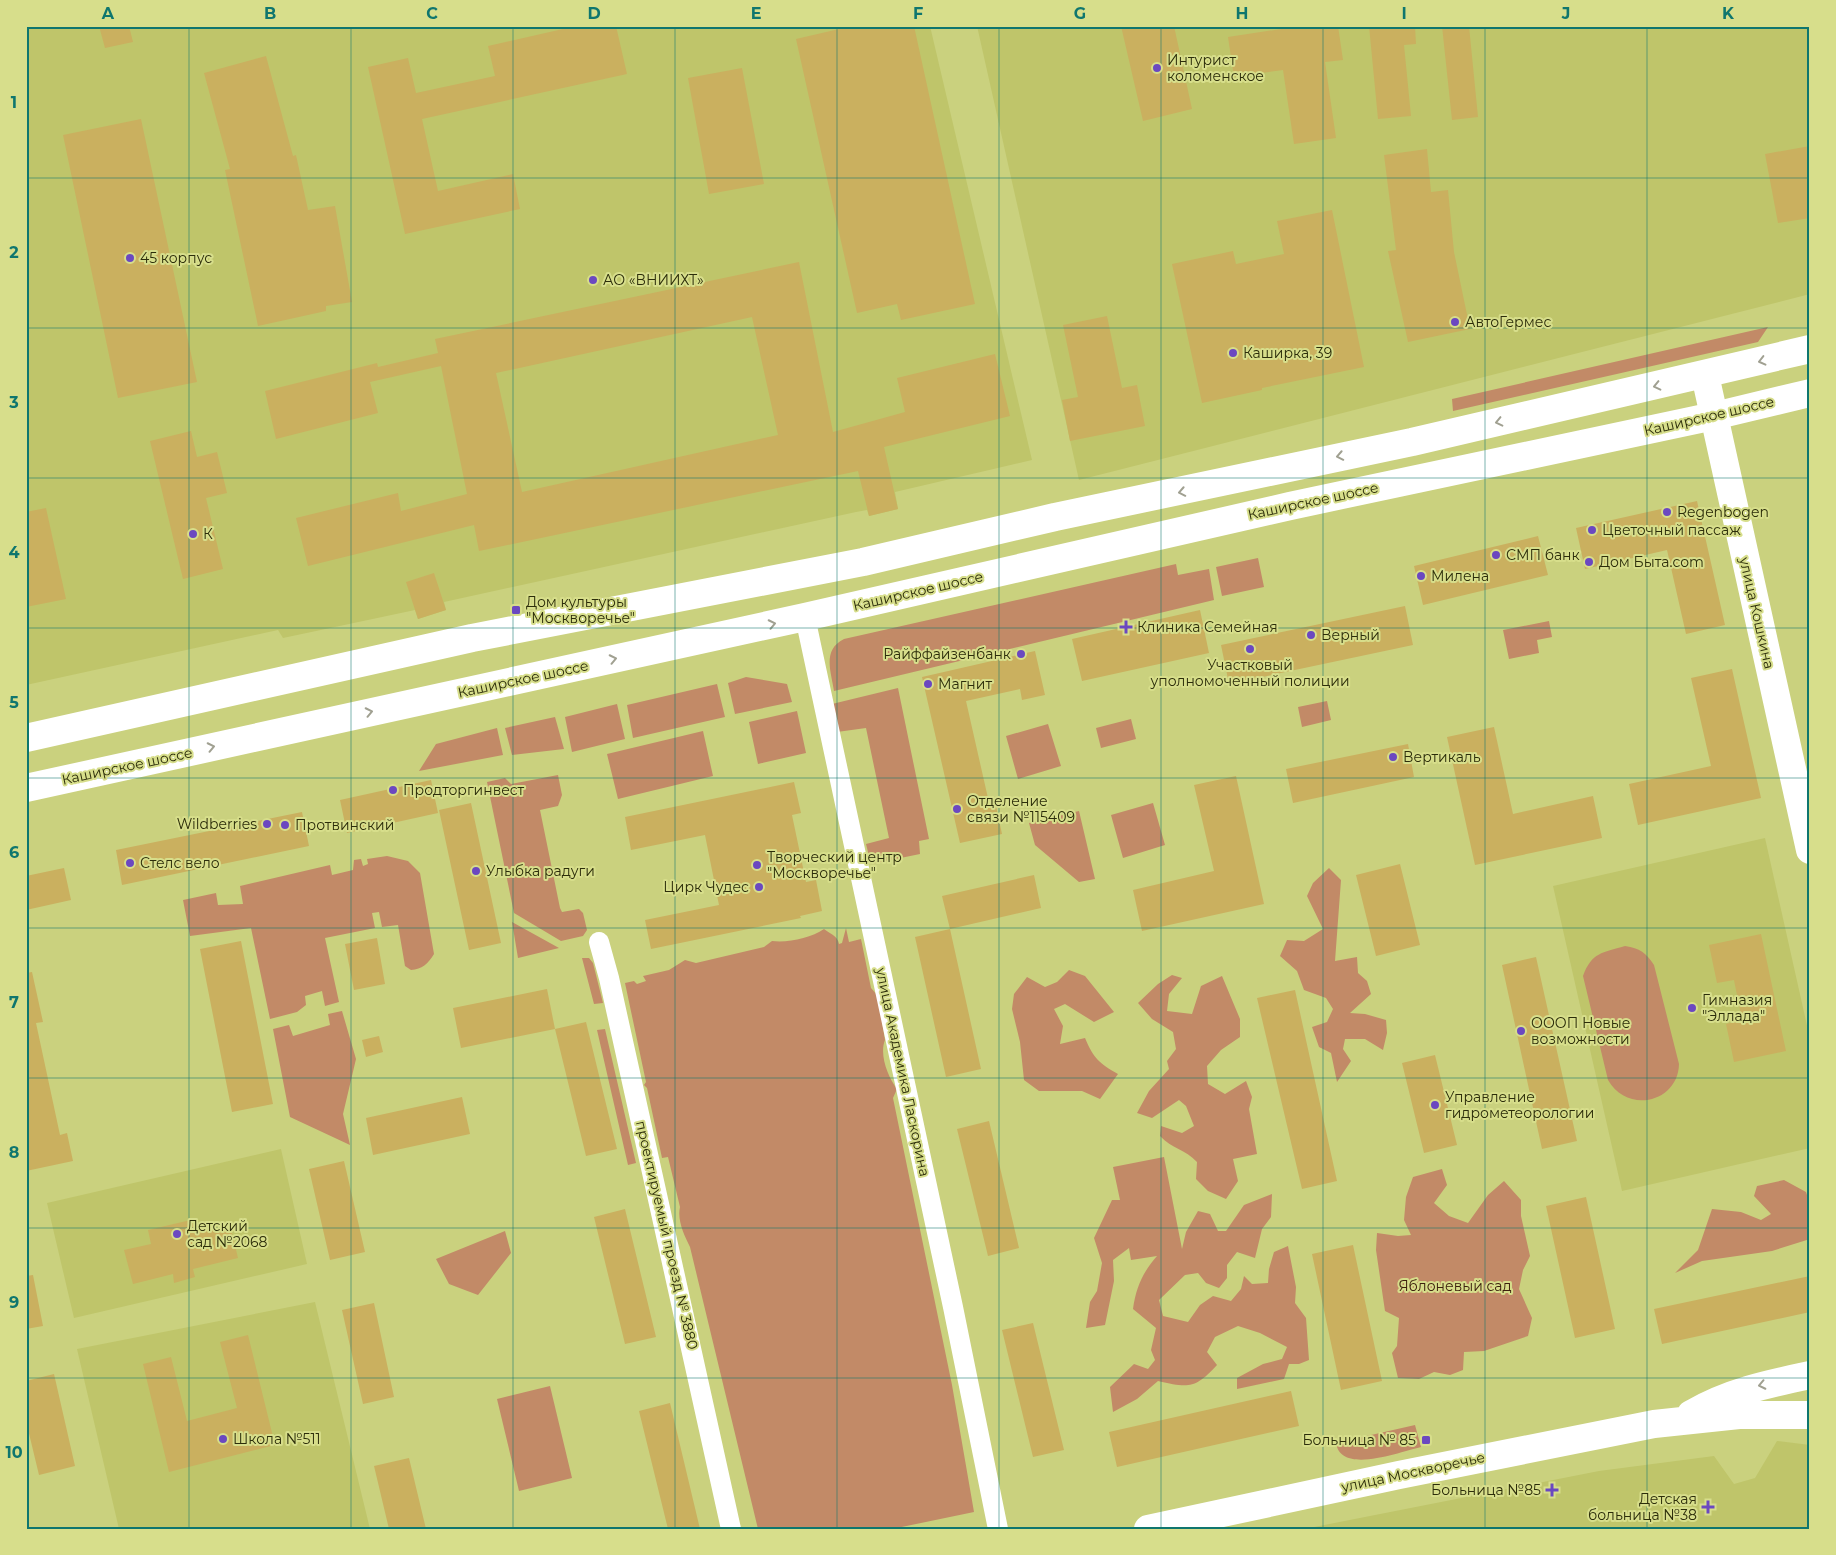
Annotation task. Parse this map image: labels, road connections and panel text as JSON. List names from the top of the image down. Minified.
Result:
{"streets":{"main road":["Каширское шоссе","улица Кошкина","улица Москворечье"],"street":["улица Академика Ласкорина","проектируемый проезд № 3880"]},"crossings":[["Каширское шоссе","улица Кошкина"],["Каширское шоссе","улица Академика Ласкорина"]],"parks":["Яблоневый сад"],"places":{"other":["Интурист коломенское","45 корпус","АО «ВНИИХТ»","АвтоГермес","Каширка, 39","Regenbogen","Цветочный пассаж","К","СМП банк","Дом Быта.com","Милена","Верный","Участковый уполномоченный полиции","Райффайзенбанк","Магнит","Вертикаль","Продторгинвест","Отделение связи №115409","Wildberries","Протвинский","Стелс вело","Творческий центр \"Москворечье\"","Улыбка радуги","Цирк Чудес","Гимназия \"Эллада\"","ОООП Новые возможности","Управление гидрометеорологии","Детский сад №2068","Школа №511"],"transit":["Дом культуры \"Москворечье\"","Больница № 85"],"health":["Клиника Семейная","Больница №85","Детская больница №38"]},"grid":{"columns":["A","B","C","D","E","F","G","H","I","J","K"],"rows":["1","2","3","4","5","6","7","8","9","10"]}}
